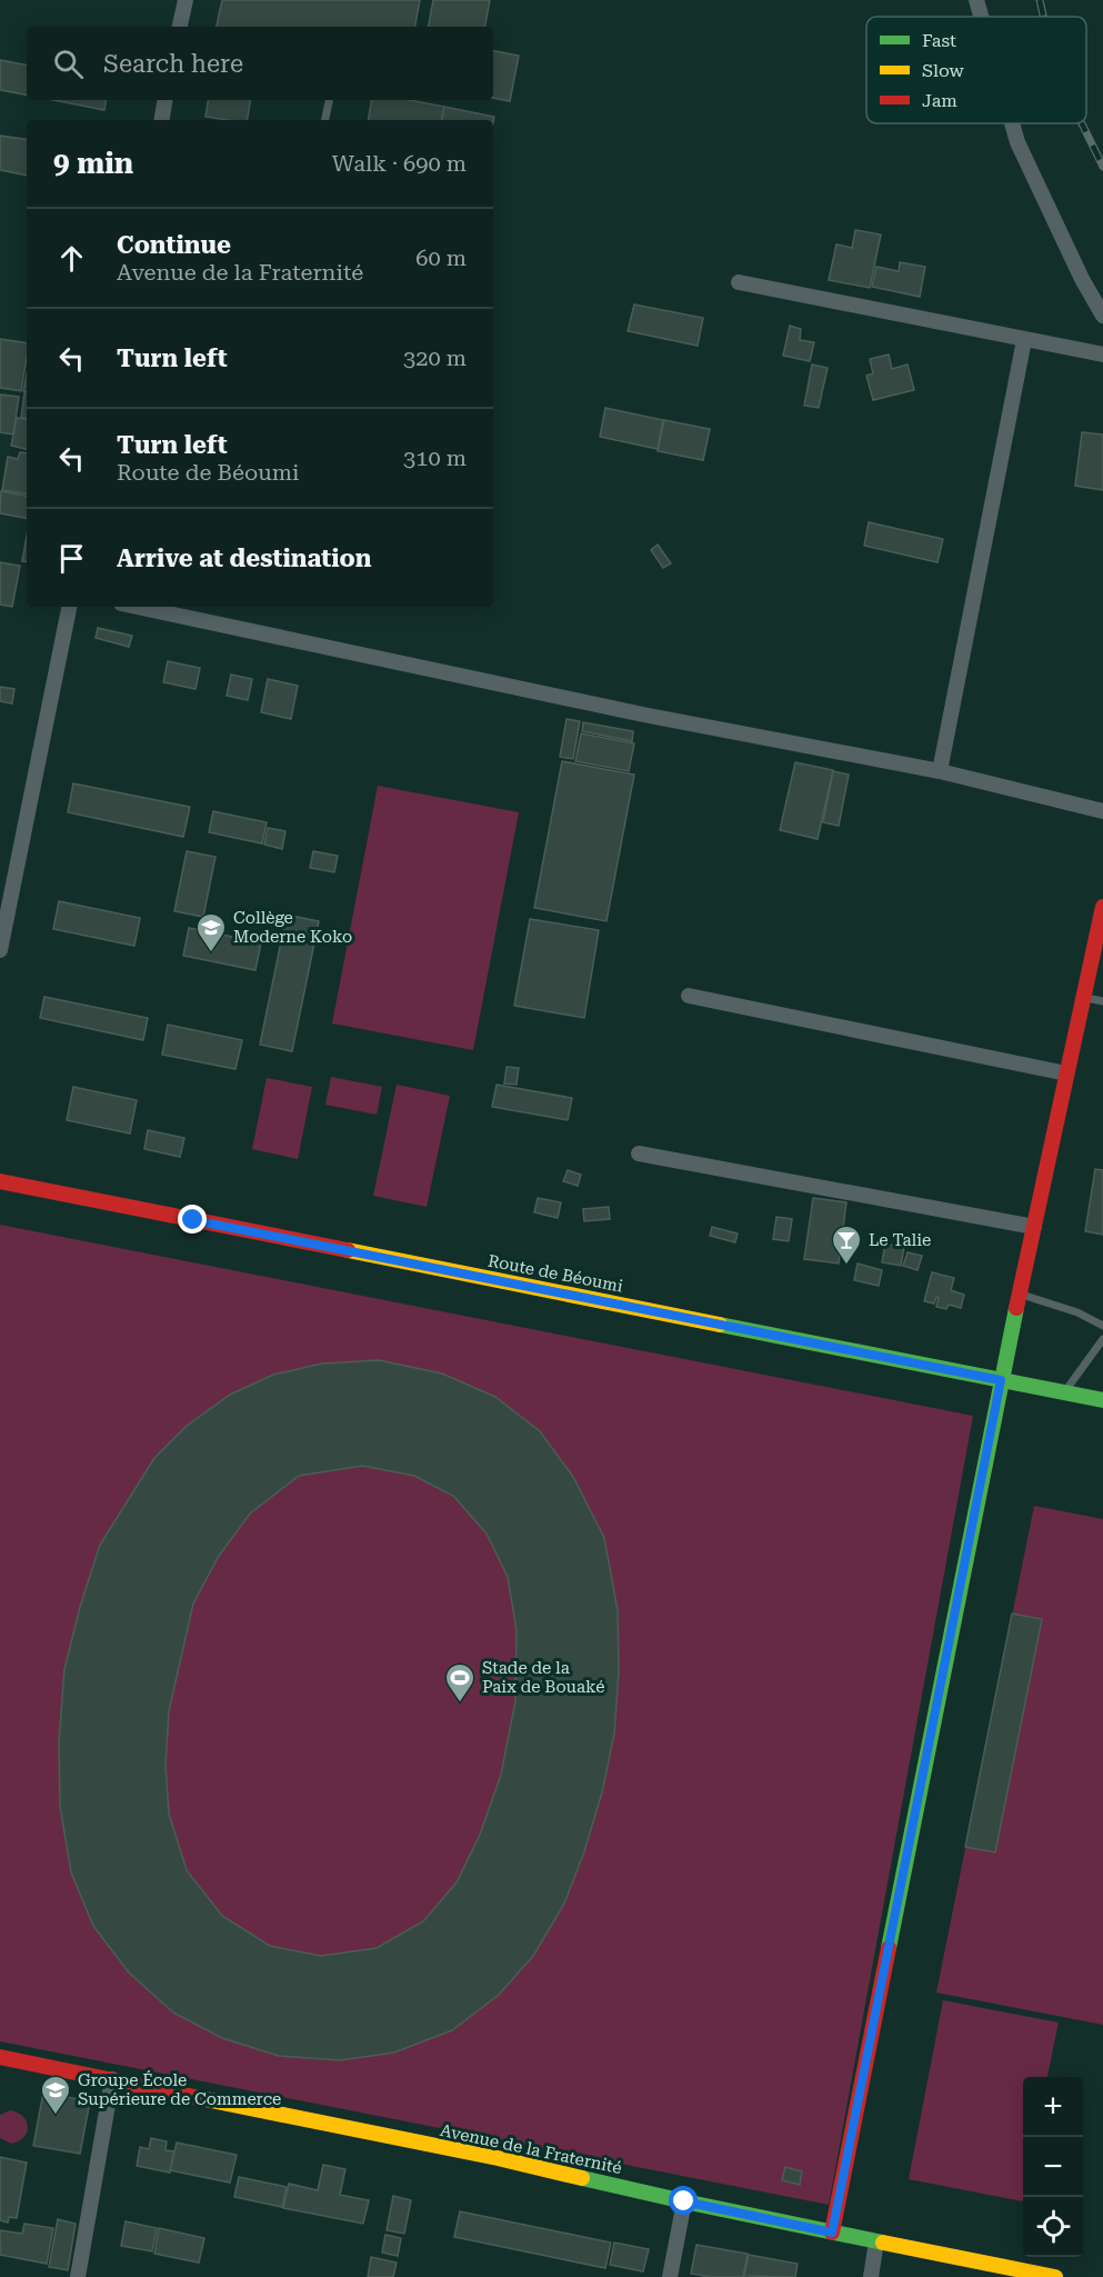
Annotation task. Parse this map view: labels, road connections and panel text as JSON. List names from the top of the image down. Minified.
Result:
{"streets":{"street":["Route de Béoumi","Avenue de la Fraternité"]},"places":{"school or university":["Collège Moderne Koko","Groupe École Supérieure de Commerce"],"bar":["Le Talie"],"sports":["Stade de la Paix de Bouaké"]},"legend":["Fast","Slow","Jam"],"page":{"search":"Search here","heading":["9 min","Walk · 690 m"],"list":[["Continue","Avenue de la Fraternité","60 m"],["Turn left","320 m"],["Turn left","Route de Béoumi","310 m"],"Arrive at destination"],"map_buttons":["+","−"]}}
